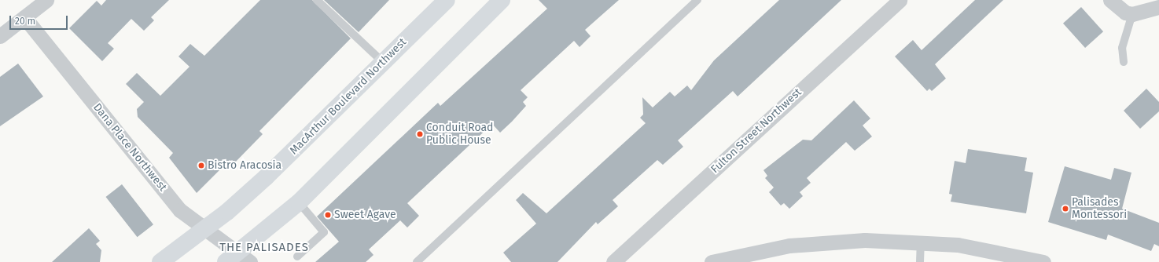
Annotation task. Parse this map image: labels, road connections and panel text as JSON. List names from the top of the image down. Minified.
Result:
{"streets":{"main road":["MacArthur Boulevard Northwest"],"street":["Fulton Street Northwest","Dana Place Northwest"]},"crossings":[["MacArthur Boulevard Northwest","Dana Place Northwest"]],"districts":["THE PALISADES"],"places":["Conduit Road Public House","Bistro Aracosia","Palisades Montessori","Sweet Agave"],"scale_bar":"20 m"}
